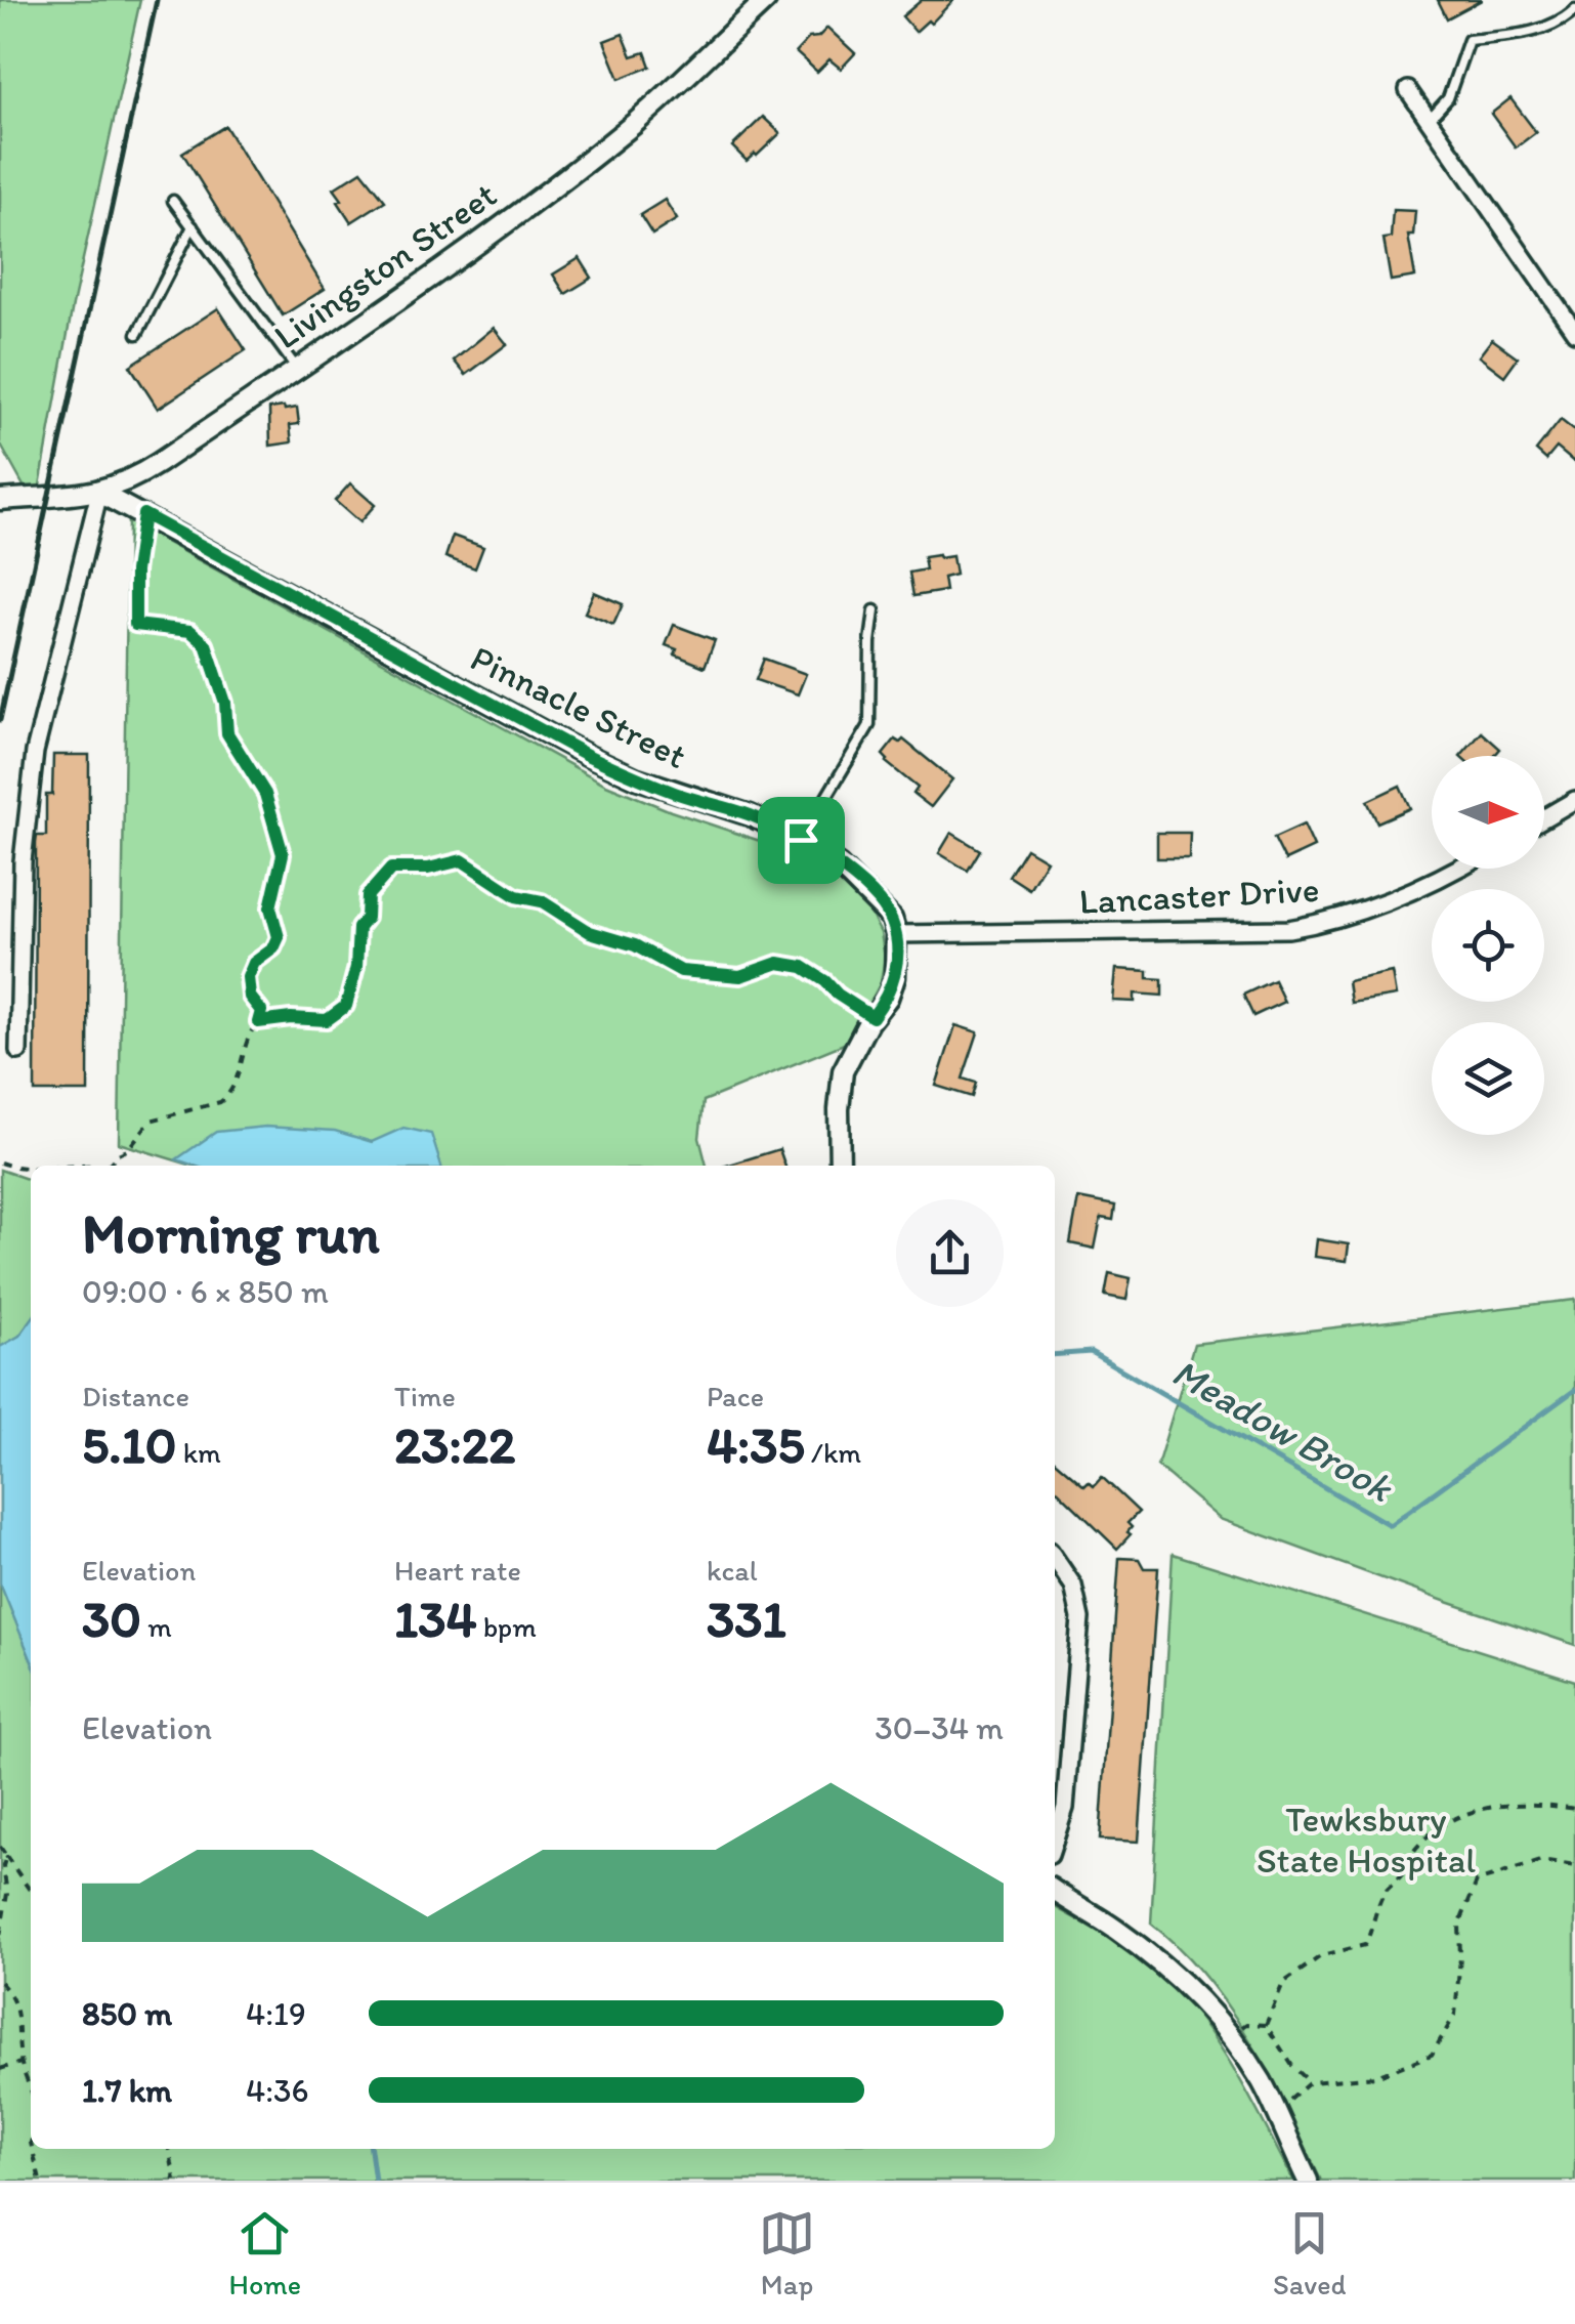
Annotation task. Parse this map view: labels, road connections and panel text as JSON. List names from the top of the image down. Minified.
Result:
{"streets":{"street":["Livingston Street","Pinnacle Street","Lancaster Drive"]},"crossings":[["Livingston Street","Pinnacle Street"],["Pinnacle Street","Lancaster Drive"]],"water":["Meadow Brook"],"parks":["Tewksbury State Hospital"],"north":"right","page":{"heading":["Morning run","09:00 · 6 × 850 m"],"stats":[["Distance","5.10 km"],["Time","23:22"],["Pace","4:35 /km"],["Elevation","30 m"],["Heart rate","134 bpm"],["kcal","331"]],"chart":["Elevation","30–34 m"],"list":[{"name":"850 m","note":"4:19"},{"name":"1.7 km","note":"4:36"}],"tabs":["Home","Map","Saved"]}}
